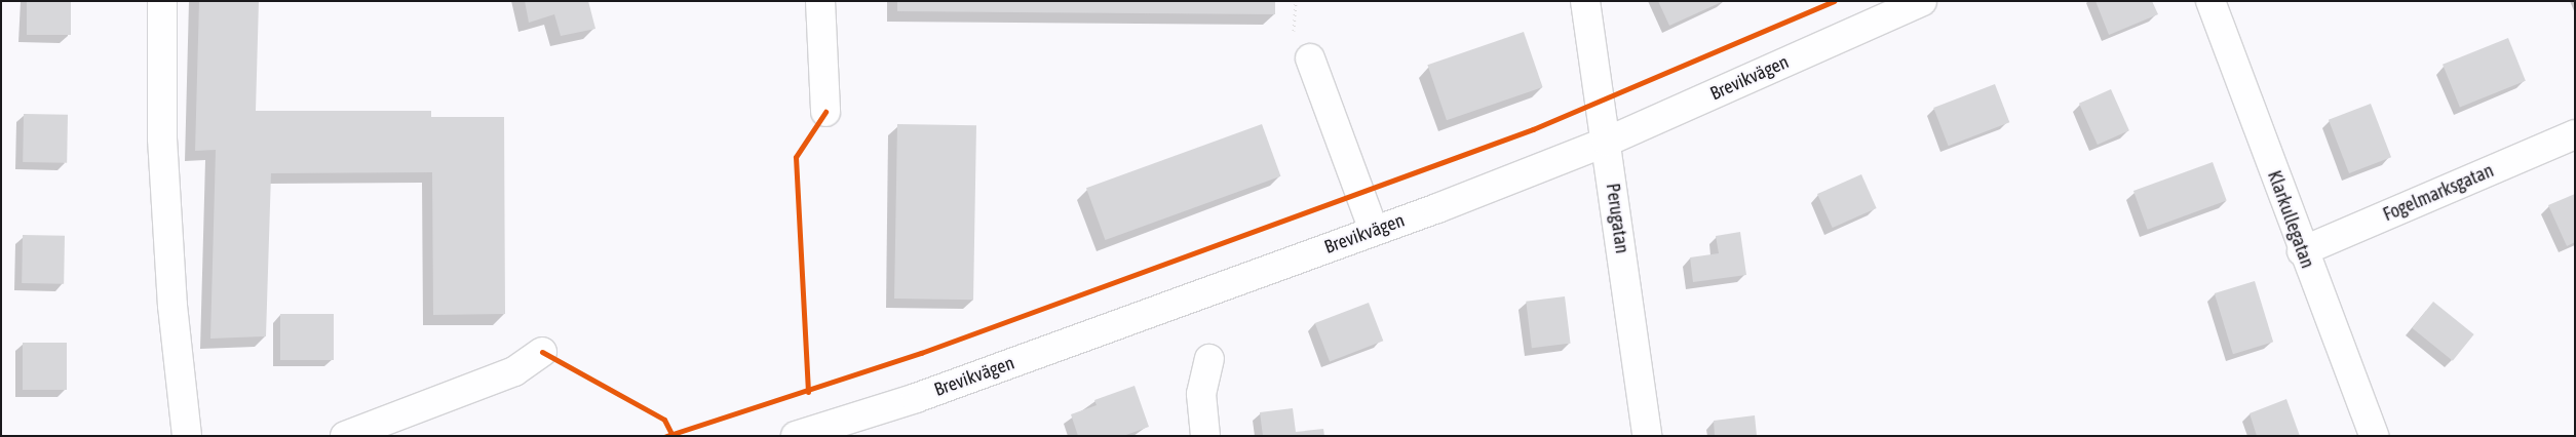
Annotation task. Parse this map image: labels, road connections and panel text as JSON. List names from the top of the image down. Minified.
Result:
{"streets":{"street":["Brevikvägen","Fogelmarksgatan","Perugatan","Klarkullegatan"]},"crossings":[["Brevikvägen","Perugatan"],["Fogelmarksgatan","Klarkullegatan"]]}
